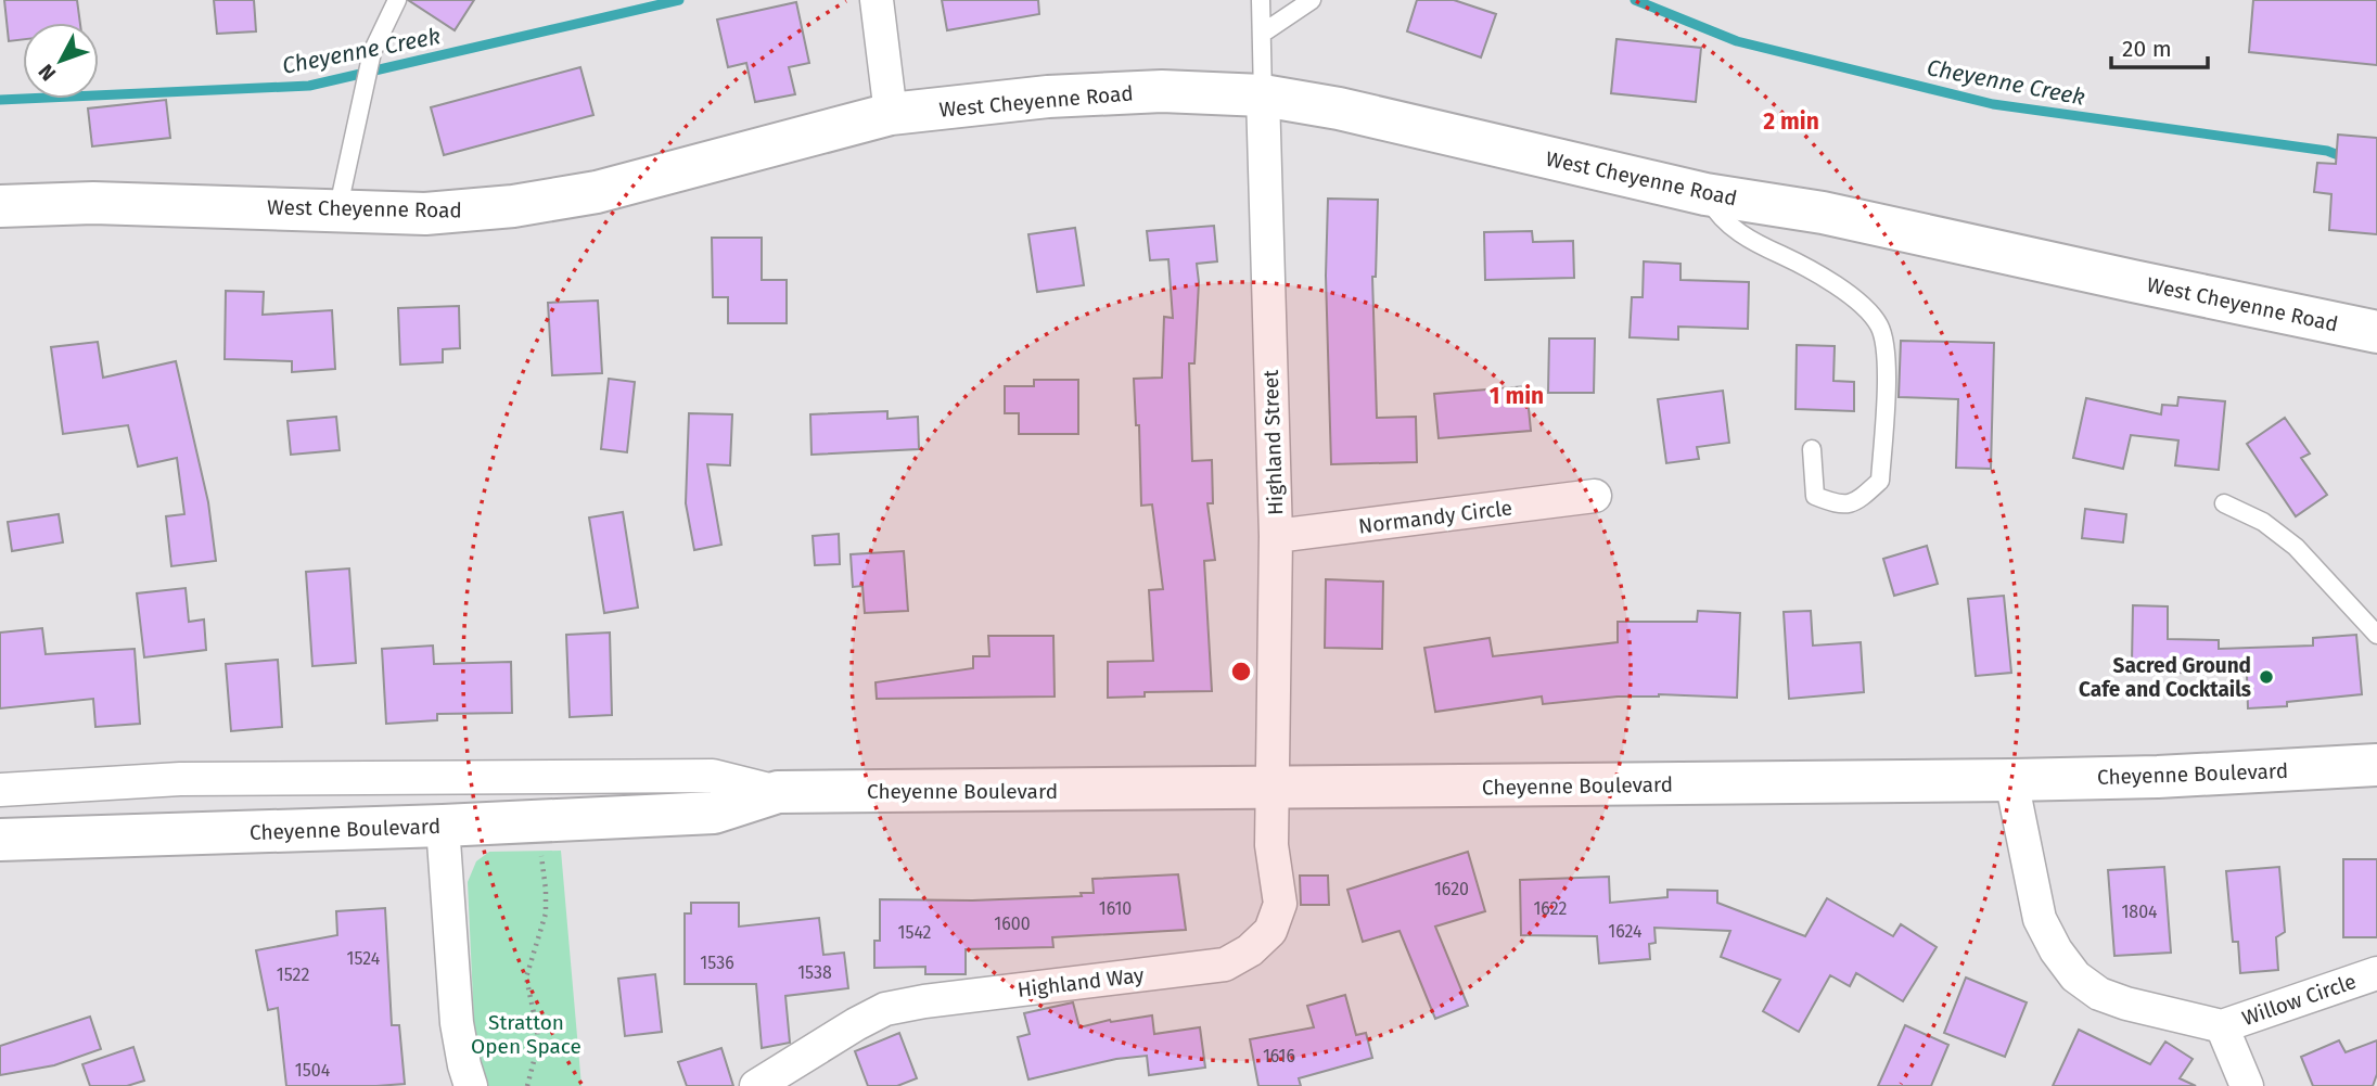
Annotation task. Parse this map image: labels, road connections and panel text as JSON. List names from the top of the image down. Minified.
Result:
{"streets":{"street":["West Cheyenne Road","Highland Street","Normandy Circle","Cheyenne Boulevard","Highland Way","Willow Circle"]},"crossings":[["West Cheyenne Road","Highland Street"],["Highland Street","Normandy Circle"],["Highland Street","Cheyenne Boulevard"],["Highland Street","Highland Way"],["Cheyenne Boulevard","Highland Way"],["Cheyenne Boulevard","Willow Circle"]],"water":["Cheyenne Creek"],"parks":["Stratton Open Space"],"places":["Sacred Ground Cafe and Cocktails"],"house_numbers":["1620","1610","1622","1804","1600","1624","1542","1524","1536","1538","1522","1616","1504"],"scale_bar":"20 m","north":"bottom left","rings":["2 min","1 min"]}
